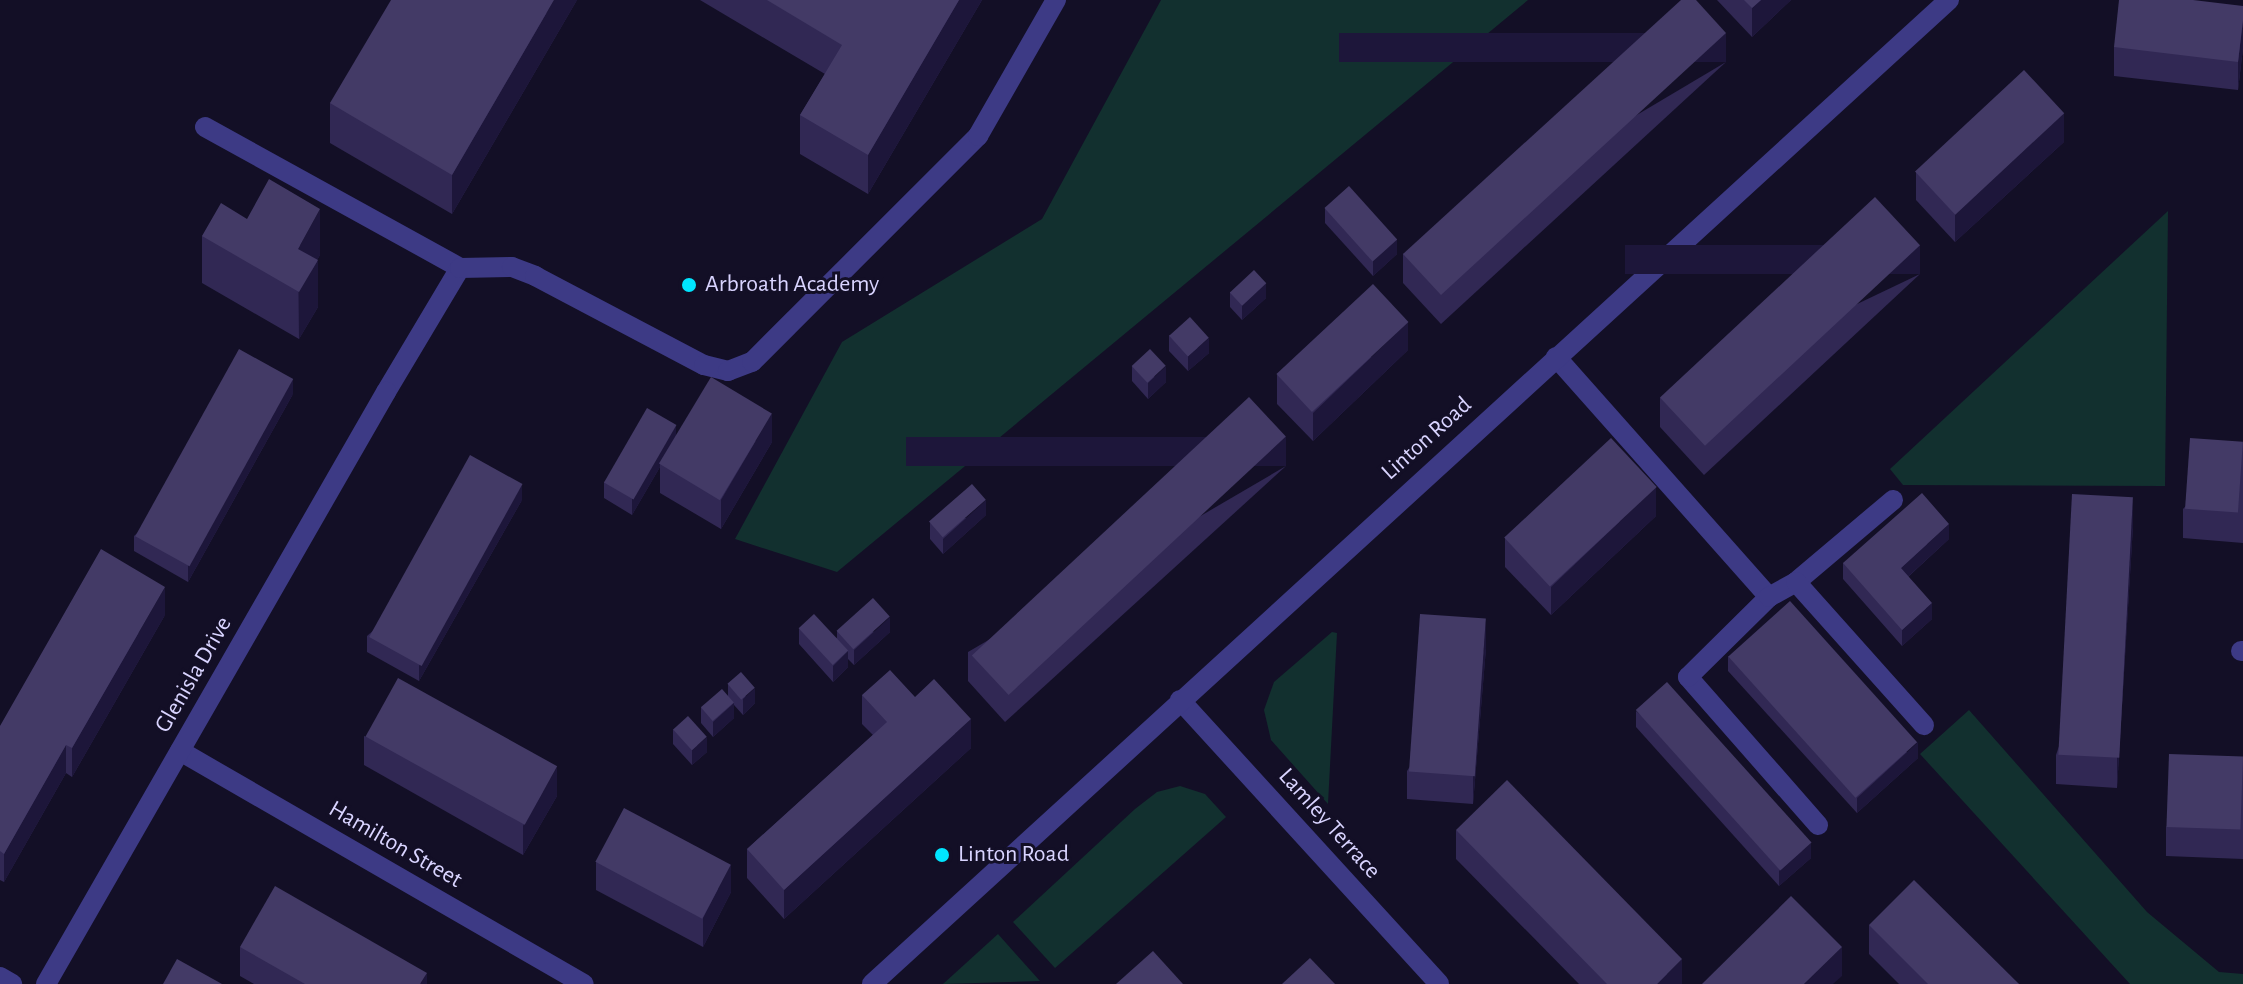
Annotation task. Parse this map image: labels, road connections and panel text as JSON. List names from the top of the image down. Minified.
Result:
{"streets":{"street":["Linton Road","Glenisla Drive","Lamley Terrace","Hamilton Street"]},"crossings":[["Linton Road","Lamley Terrace"],["Glenisla Drive","Hamilton Street"]],"places":["Arbroath Academy","Linton Road"]}
